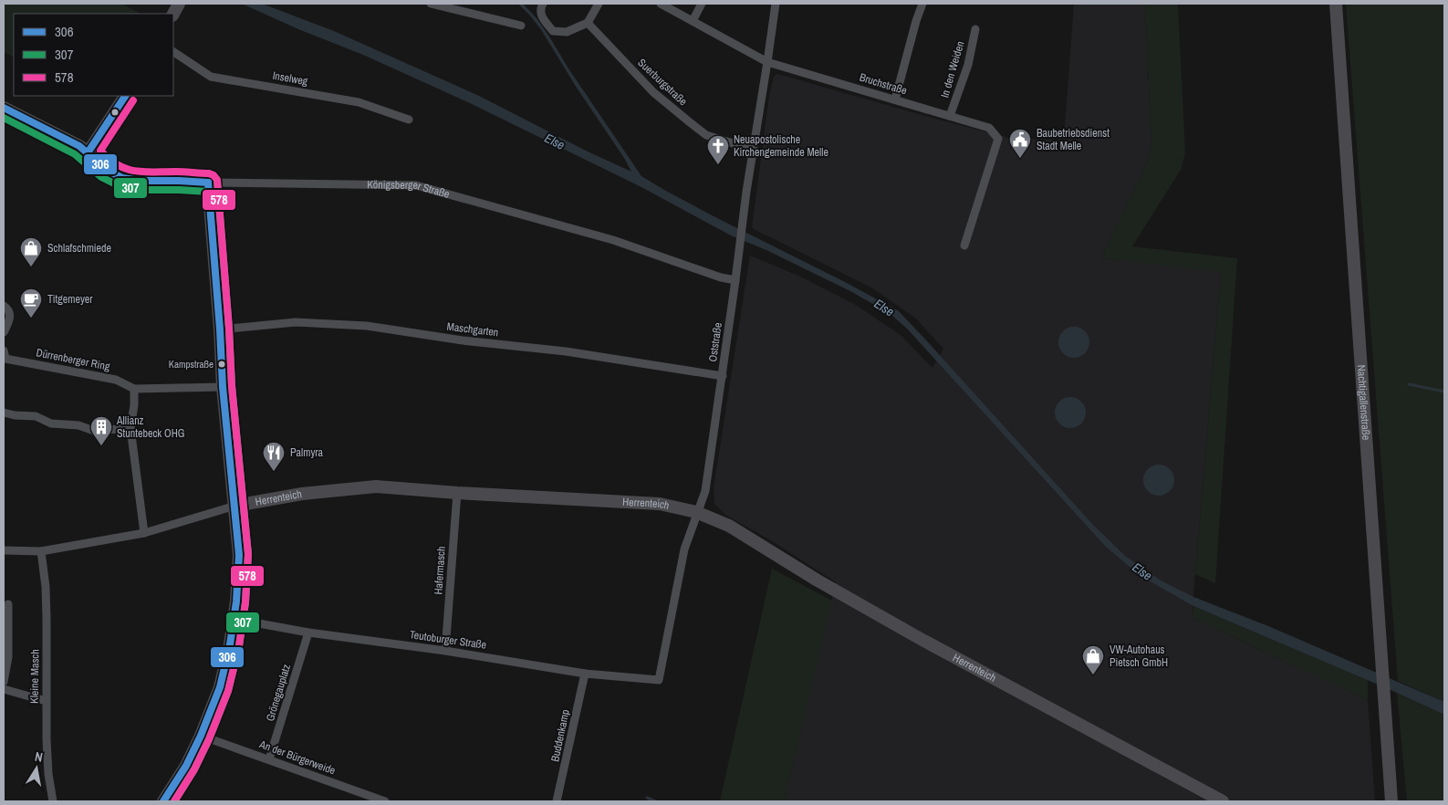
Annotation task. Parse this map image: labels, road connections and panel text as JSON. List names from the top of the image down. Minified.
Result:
{"streets":{"street":["In den Weiden","Inselweg","Suerburgstraße","Bruchstraße","Königsberger Straße","Maschgarten","Oststraße","Dürrenberger Ring","Nachtigallenstraße","Herrenteich","Hafermasch","Teutoburger Straße","Kleine Masch","Grönegauplatz","Buddenkamp","An der Bürgerweide"]},"crossings":[["In den Weiden","Bruchstraße"],["Suerburgstraße","Oststraße"],["Bruchstraße","Oststraße"],["Königsberger Straße","Oststraße"],["Maschgarten","Oststraße"],["Oststraße","Herrenteich"],["Oststraße","Teutoburger Straße"],["Herrenteich","Hafermasch"],["Herrenteich","Kleine Masch"],["Hafermasch","Teutoburger Straße"],["Teutoburger Straße","Grönegauplatz"],["Teutoburger Straße","Buddenkamp"],["Grönegauplatz","An der Bürgerweide"]],"water":["Else"],"places":{"public building":["Baubetriebsdienst Stadt Melle"],"church":["Neuapostolische Kirchengemeinde Melle"],"shop":["Schlafschmiede","VW-Autohaus Pietsch GmbH"],"cafe":["Titgemeyer"],"other":["Kampstraße"],"building":["Allianz Stuntebeck OHG"],"restaurant":["Palmyra"]},"lines":["transit line 306","transit line 578","transit line 307"],"legend":["306","307","578"],"north":"top"}
